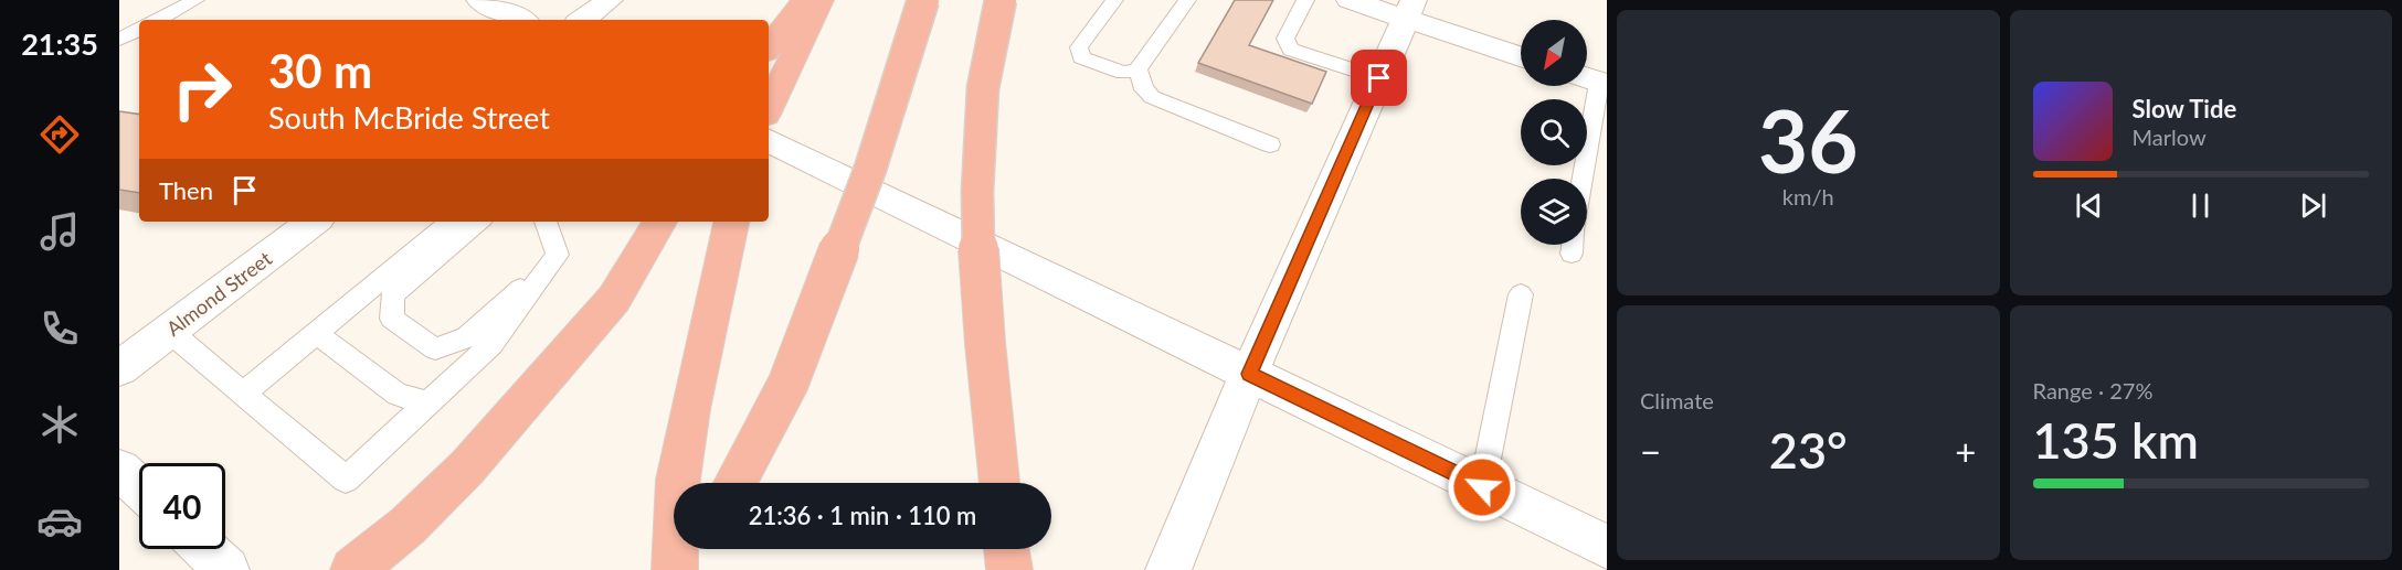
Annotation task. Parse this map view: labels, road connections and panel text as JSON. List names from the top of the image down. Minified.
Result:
{"streets":{"street":["Almond Street"]},"north":"bottom left","page":{"tabs":"21:35","tile":[["36","km/h"],"Climate",["Range · 27%","135 km"]],"turn":["30 m","South McBride Street"],"song":["Slow Tide","Marlow"],"then":"Then","heat":["−","23°","+"],"limit":"40","trip":"21:36 · 1 min · 110 m"}}
